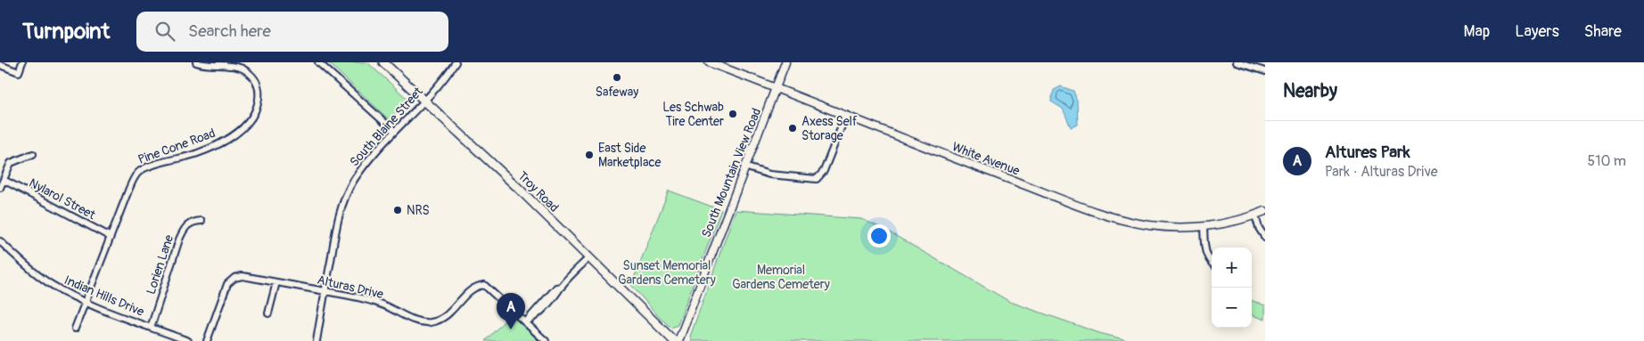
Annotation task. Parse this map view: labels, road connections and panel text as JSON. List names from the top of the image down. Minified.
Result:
{"streets":{"main road":["Troy Road"],"street":["South Blaine Street","Pine Cone Road","White Avenue","South Mountain View Road","Nylarol Street","Lorien Lane","Alturas Drive","Indian Hills Drive"]},"crossings":[["South Blaine Street","Troy Road"],["South Blaine Street","Alturas Drive"],["Pine Cone Road","Nylarol Street"],["Pine Cone Road","Indian Hills Drive"],["White Avenue","South Mountain View Road"],["Lorien Lane","Indian Hills Drive"]],"parks":["Sunset Memorial Gardens Cemetery","Memorial Gardens Cemetery"],"places":["Safeway","Les Schwab Tire Center","Axess Self Storage","East Side Marketplace","NRS"],"page":{"header":"Turnpoint","search":"Search here","nav":["Map","Layers","Share"],"heading":"Nearby","list":[{"mark":"A","name":"Altures Park","note":"Park · Alturas Drive","value":"510 m"}],"map_buttons":["+","−"],"pins":"A"}}
